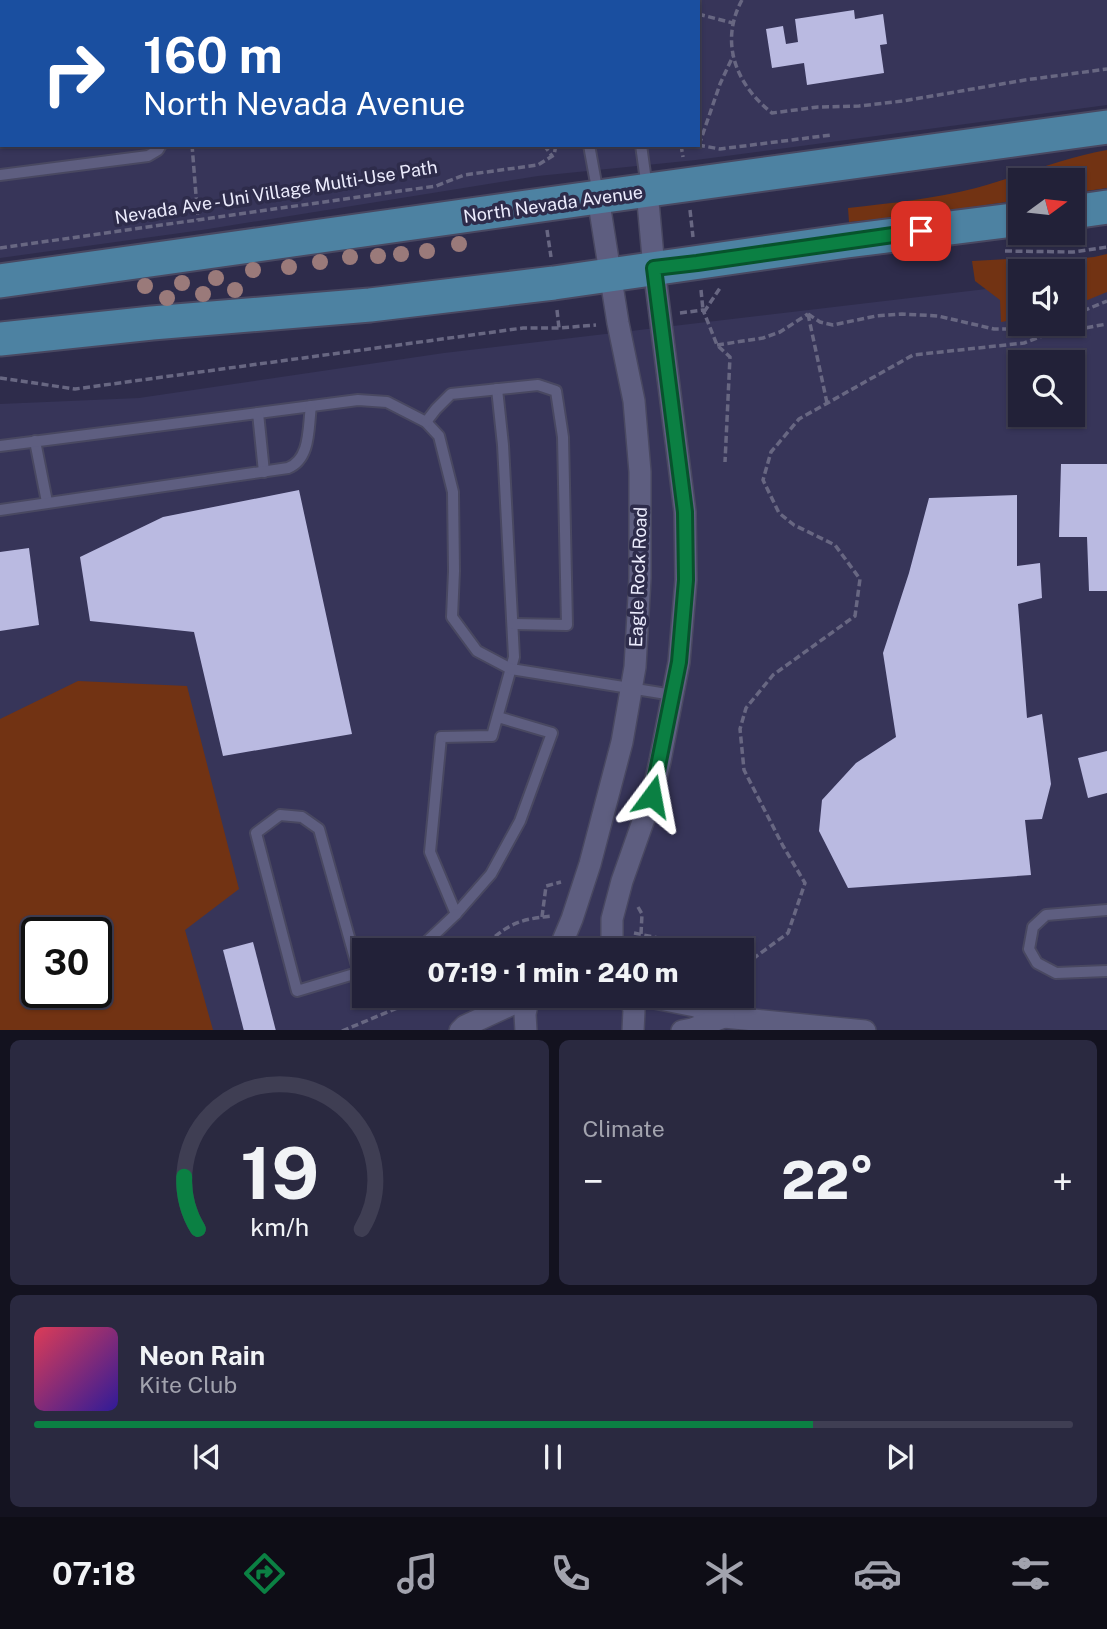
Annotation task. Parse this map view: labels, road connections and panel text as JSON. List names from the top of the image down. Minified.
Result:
{"streets":{"main road":["North Nevada Avenue"],"street":["Eagle Rock Road"],"path":["Nevada Ave - Uni Village Multi-Use Path"]},"crossings":[["North Nevada Avenue","Eagle Rock Road"]],"north":"right","page":{"turn":["160 m","North Nevada Avenue"],"limit":"30","trip":"07:19 · 1 min · 240 m","tile":"Climate","heat":["−","22°","+"],"song":["Neon Rain","Kite Club"],"tabs":"07:18","gauge":["19","km/h"]}}
